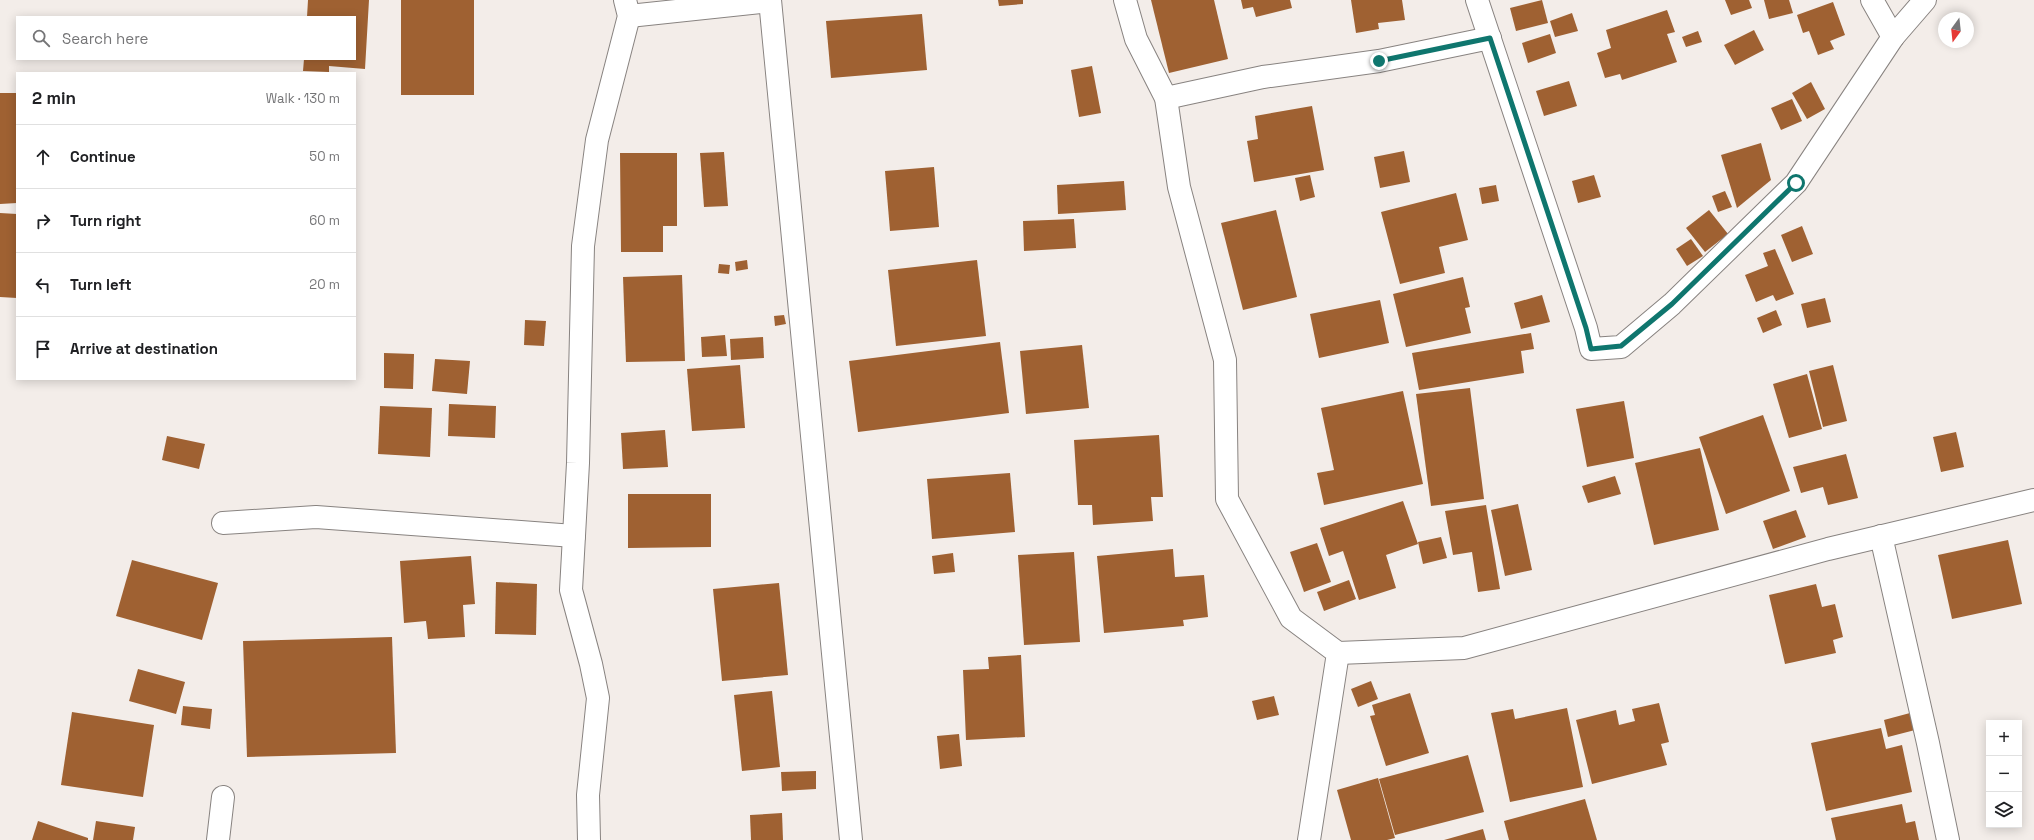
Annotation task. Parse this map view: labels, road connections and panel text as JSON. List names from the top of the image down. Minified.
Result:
{"north":"bottom","page":{"search":"Search here","heading":["2 min","Walk · 130 m"],"list":[["Continue","50 m"],["Turn right","60 m"],["Turn left","20 m"],"Arrive at destination"],"map_buttons":["+","−"]}}
